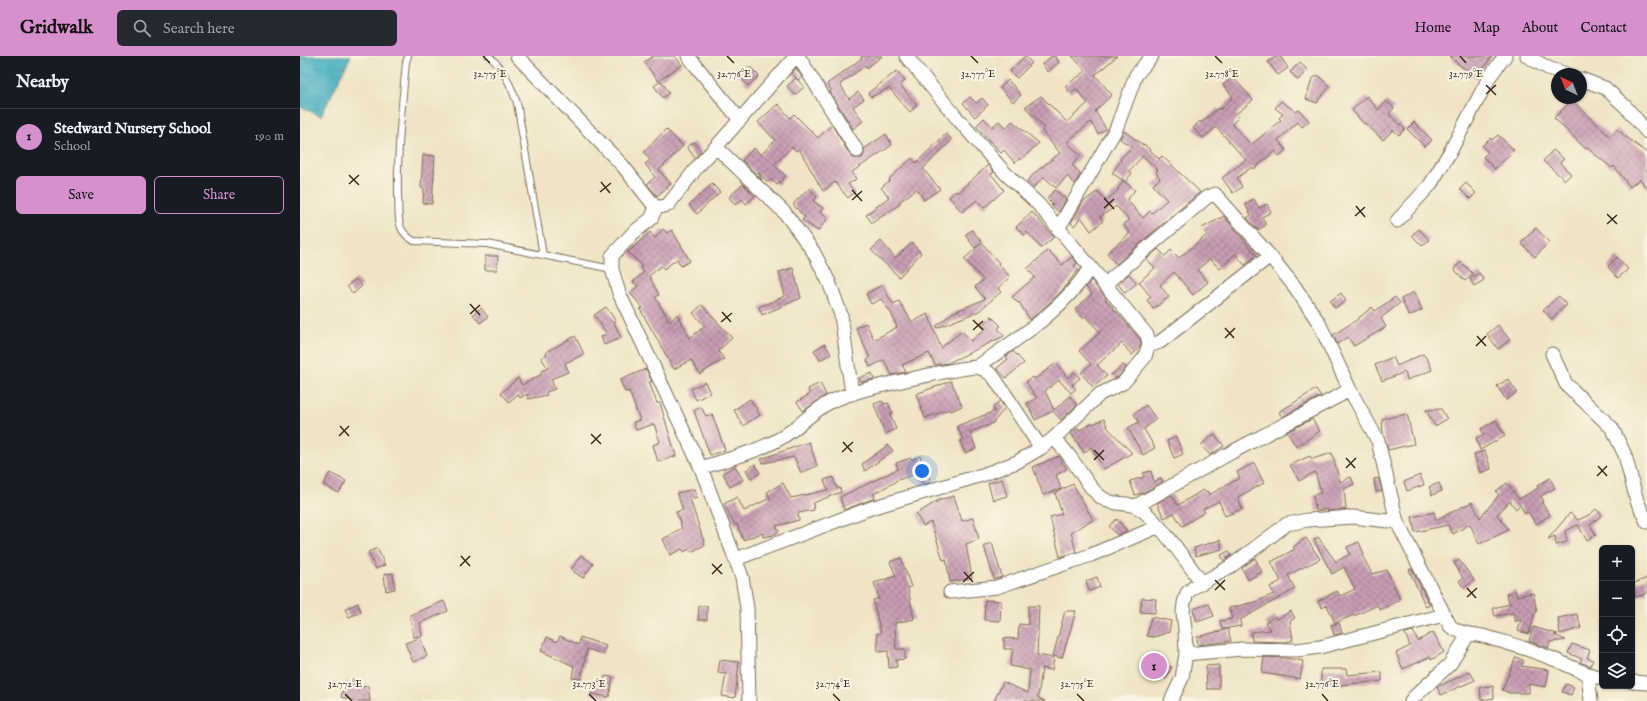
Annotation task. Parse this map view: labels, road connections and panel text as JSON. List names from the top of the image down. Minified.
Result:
{"north":"top left","page":{"header":"Gridwalk","search":"Search here","nav":["Home","Map","About","Contact"],"heading":"Nearby","list":[{"mark":"1","name":"Stedward Nursery School","note":"School","value":"190 m"}],"buttons":["Save","Share"],"map_buttons":["+","−"],"pins":"1"},"coordinates":["32.777°E","32.778°E","32.775°E","32.776°E","32.779°E","32.772°E","32.773°E","32.774°E"]}
